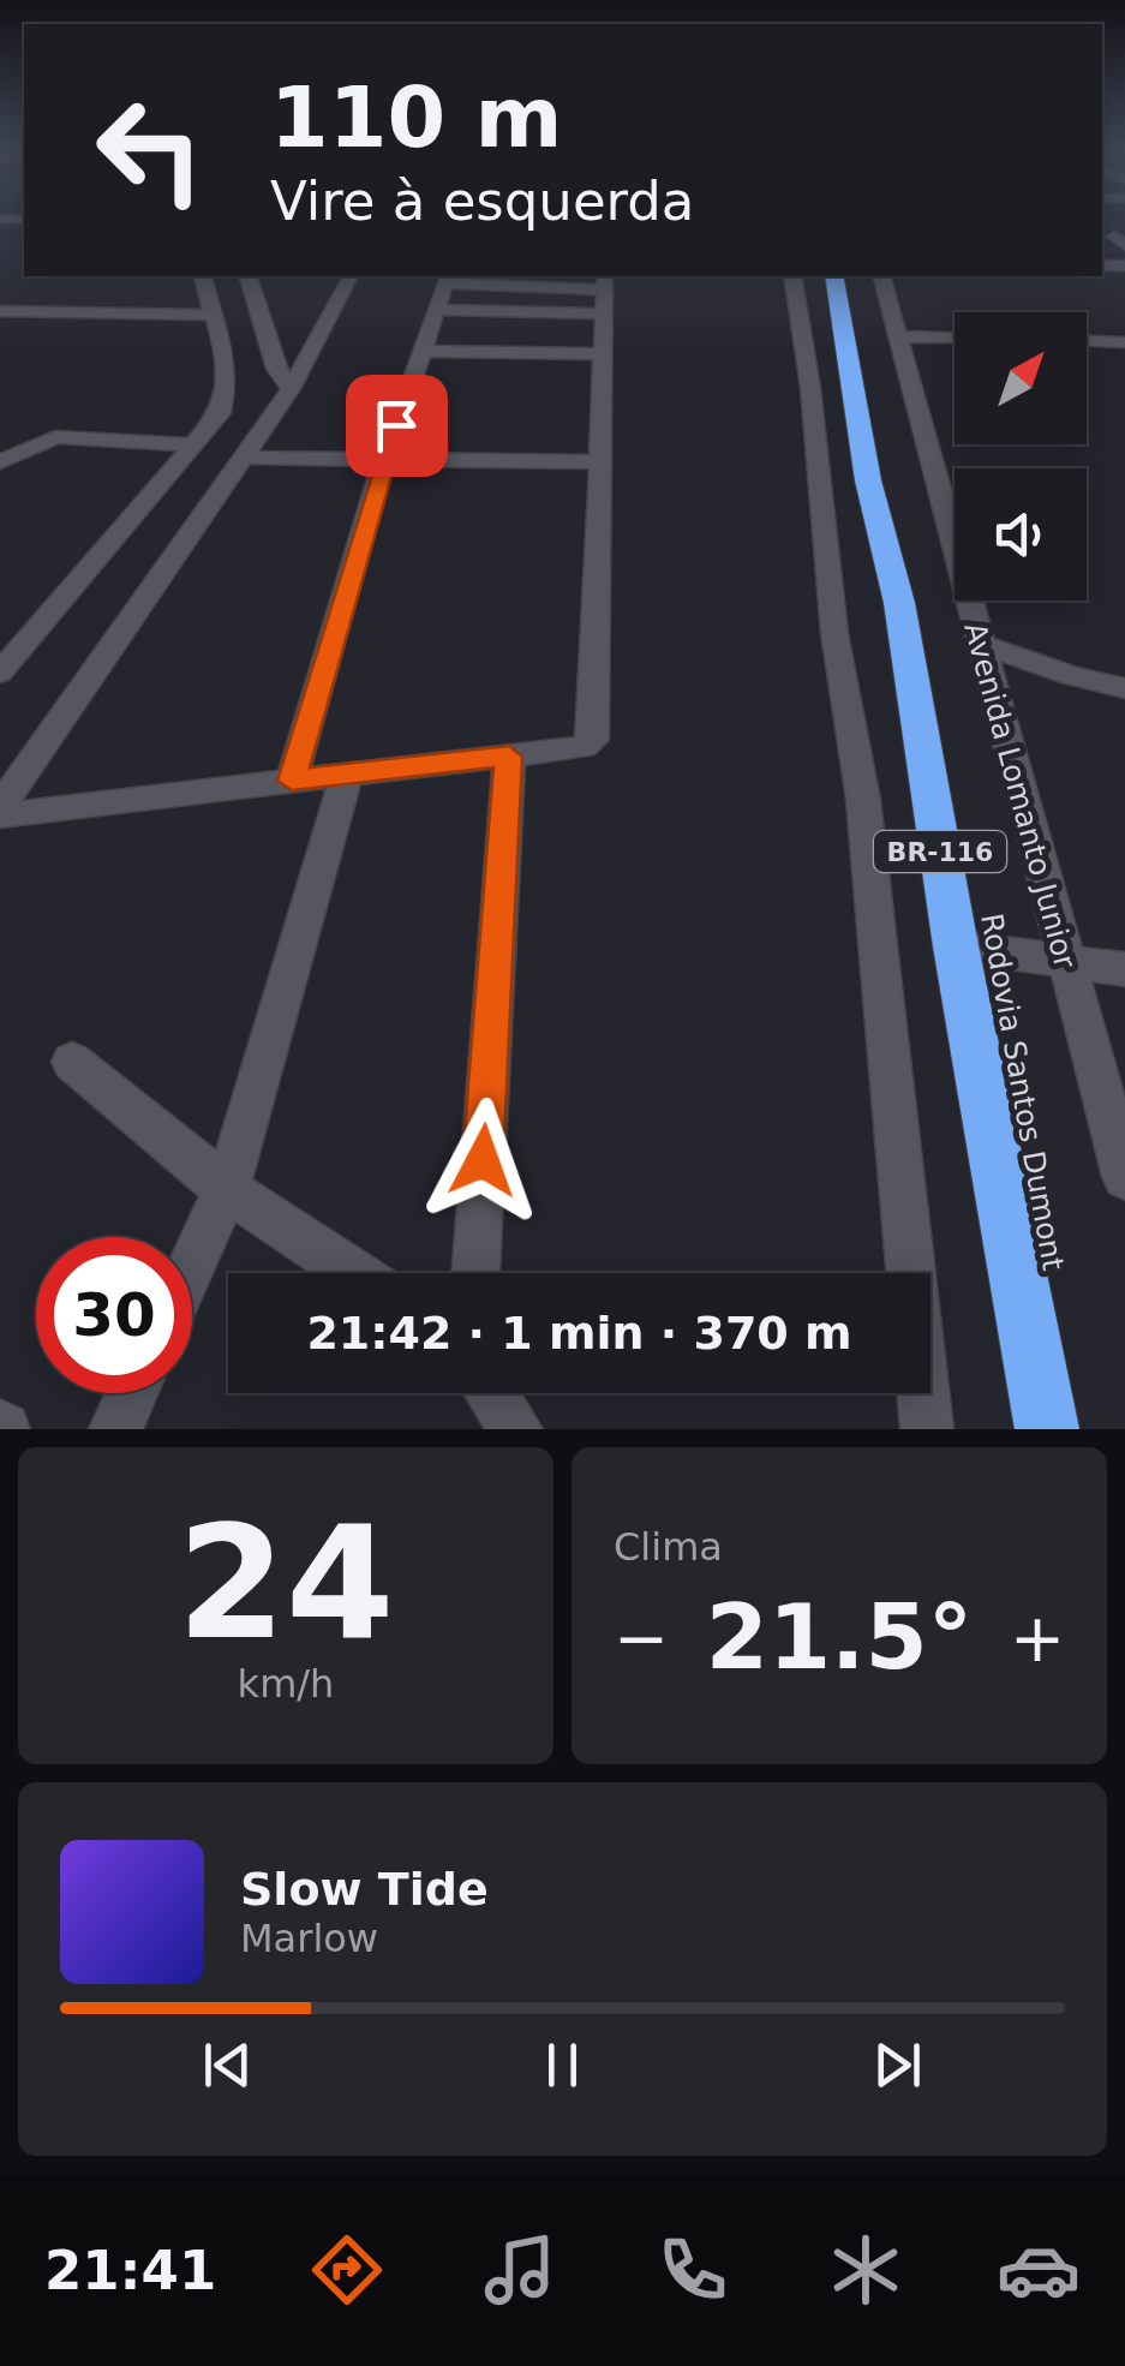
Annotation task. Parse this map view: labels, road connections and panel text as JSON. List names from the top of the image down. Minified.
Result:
{"streets":{"highway":["BR-116","Rodovia Santos Dumont"],"street":["Avenida Lomanto Junior"]},"north":"top right","page":{"turn":["110 m","Vire à esquerda"],"limit":"30","trip":"21:42 · 1 min · 370 m","tile":[["24","km/h"],"Clima"],"heat":["−","21.5°","+"],"song":["Slow Tide","Marlow"],"tabs":"21:41"}}
